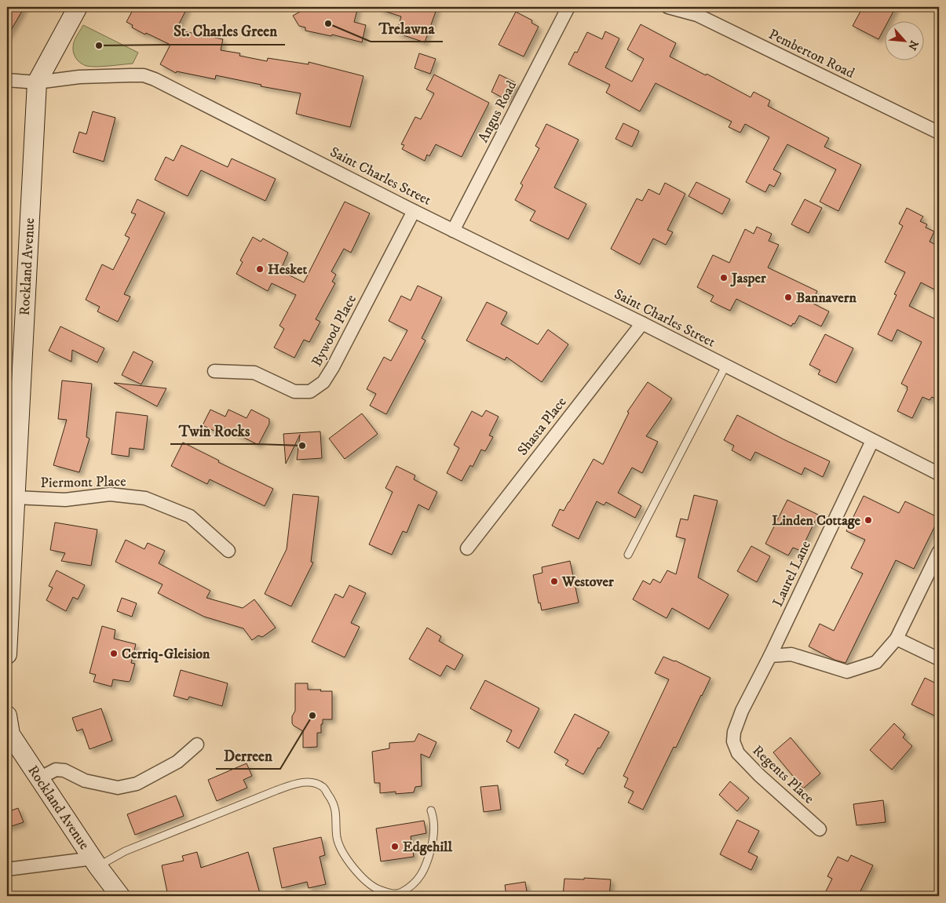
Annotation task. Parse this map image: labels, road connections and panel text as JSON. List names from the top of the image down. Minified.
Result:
{"streets":{"street":["Pemberton Road","Angus Road","Saint Charles Street","Rockland Avenue","Bywood Place","Shasta Place","Piermont Place","Laurel Lane","Regents Place"]},"crossings":[["Angus Road","Saint Charles Street"],["Saint Charles Street","Rockland Avenue"],["Saint Charles Street","Bywood Place"],["Saint Charles Street","Shasta Place"],["Saint Charles Street","Laurel Lane"],["Rockland Avenue","Piermont Place"],["Laurel Lane","Regents Place"]],"places":["Trelawna","St. Charles Green","Hesket","Jasper","Bannavern","Twin Rocks","Linden Cottage","Westover","Cerriq-Gleision","Derreen","Edgehill"],"north":"bottom right"}
